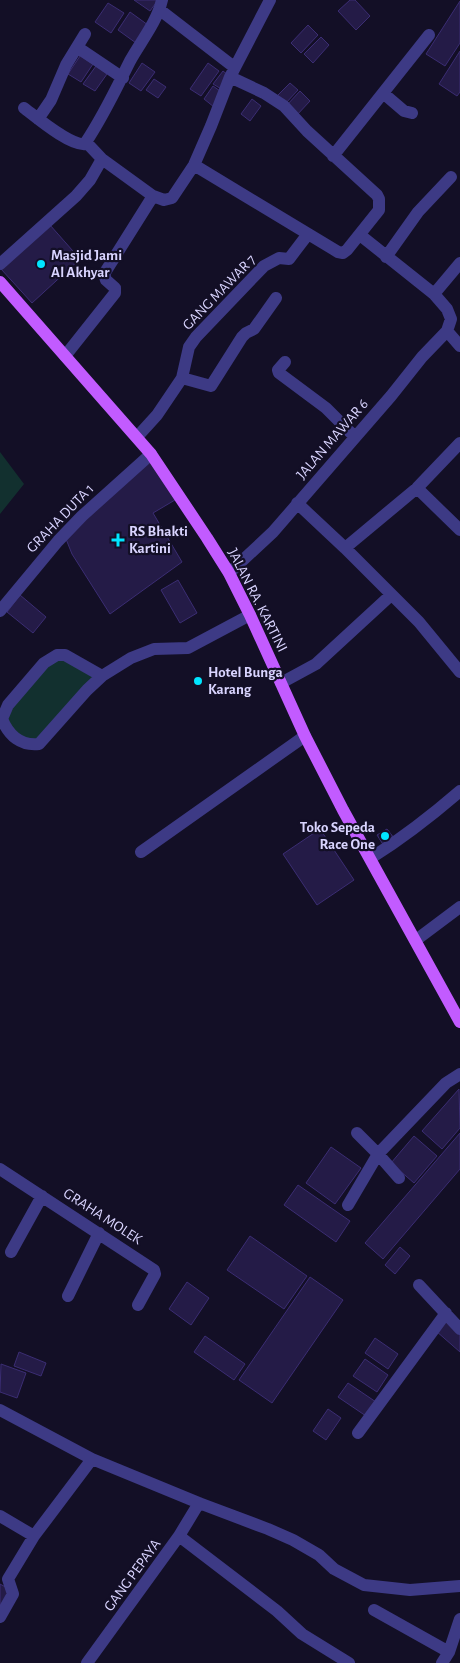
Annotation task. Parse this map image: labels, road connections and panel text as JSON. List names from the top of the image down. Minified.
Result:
{"streets":{"main road":["JALAN RA. KARTINI"],"street":["GANG MAWAR 7","JALAN MAWAR 6","GRAHA DUTA 1","GRAHA MOLEK","GANG PEPAYA"]},"crossings":[["GANG MAWAR 7","JALAN RA. KARTINI"],["JALAN MAWAR 6","JALAN RA. KARTINI"],["GRAHA DUTA 1","JALAN RA. KARTINI"]],"places":{"other":["Masjid Jami Al Akhyar","Hotel Bunga Karang","Toko Sepeda Race One"],"health":["RS Bhakti Kartini"]}}
